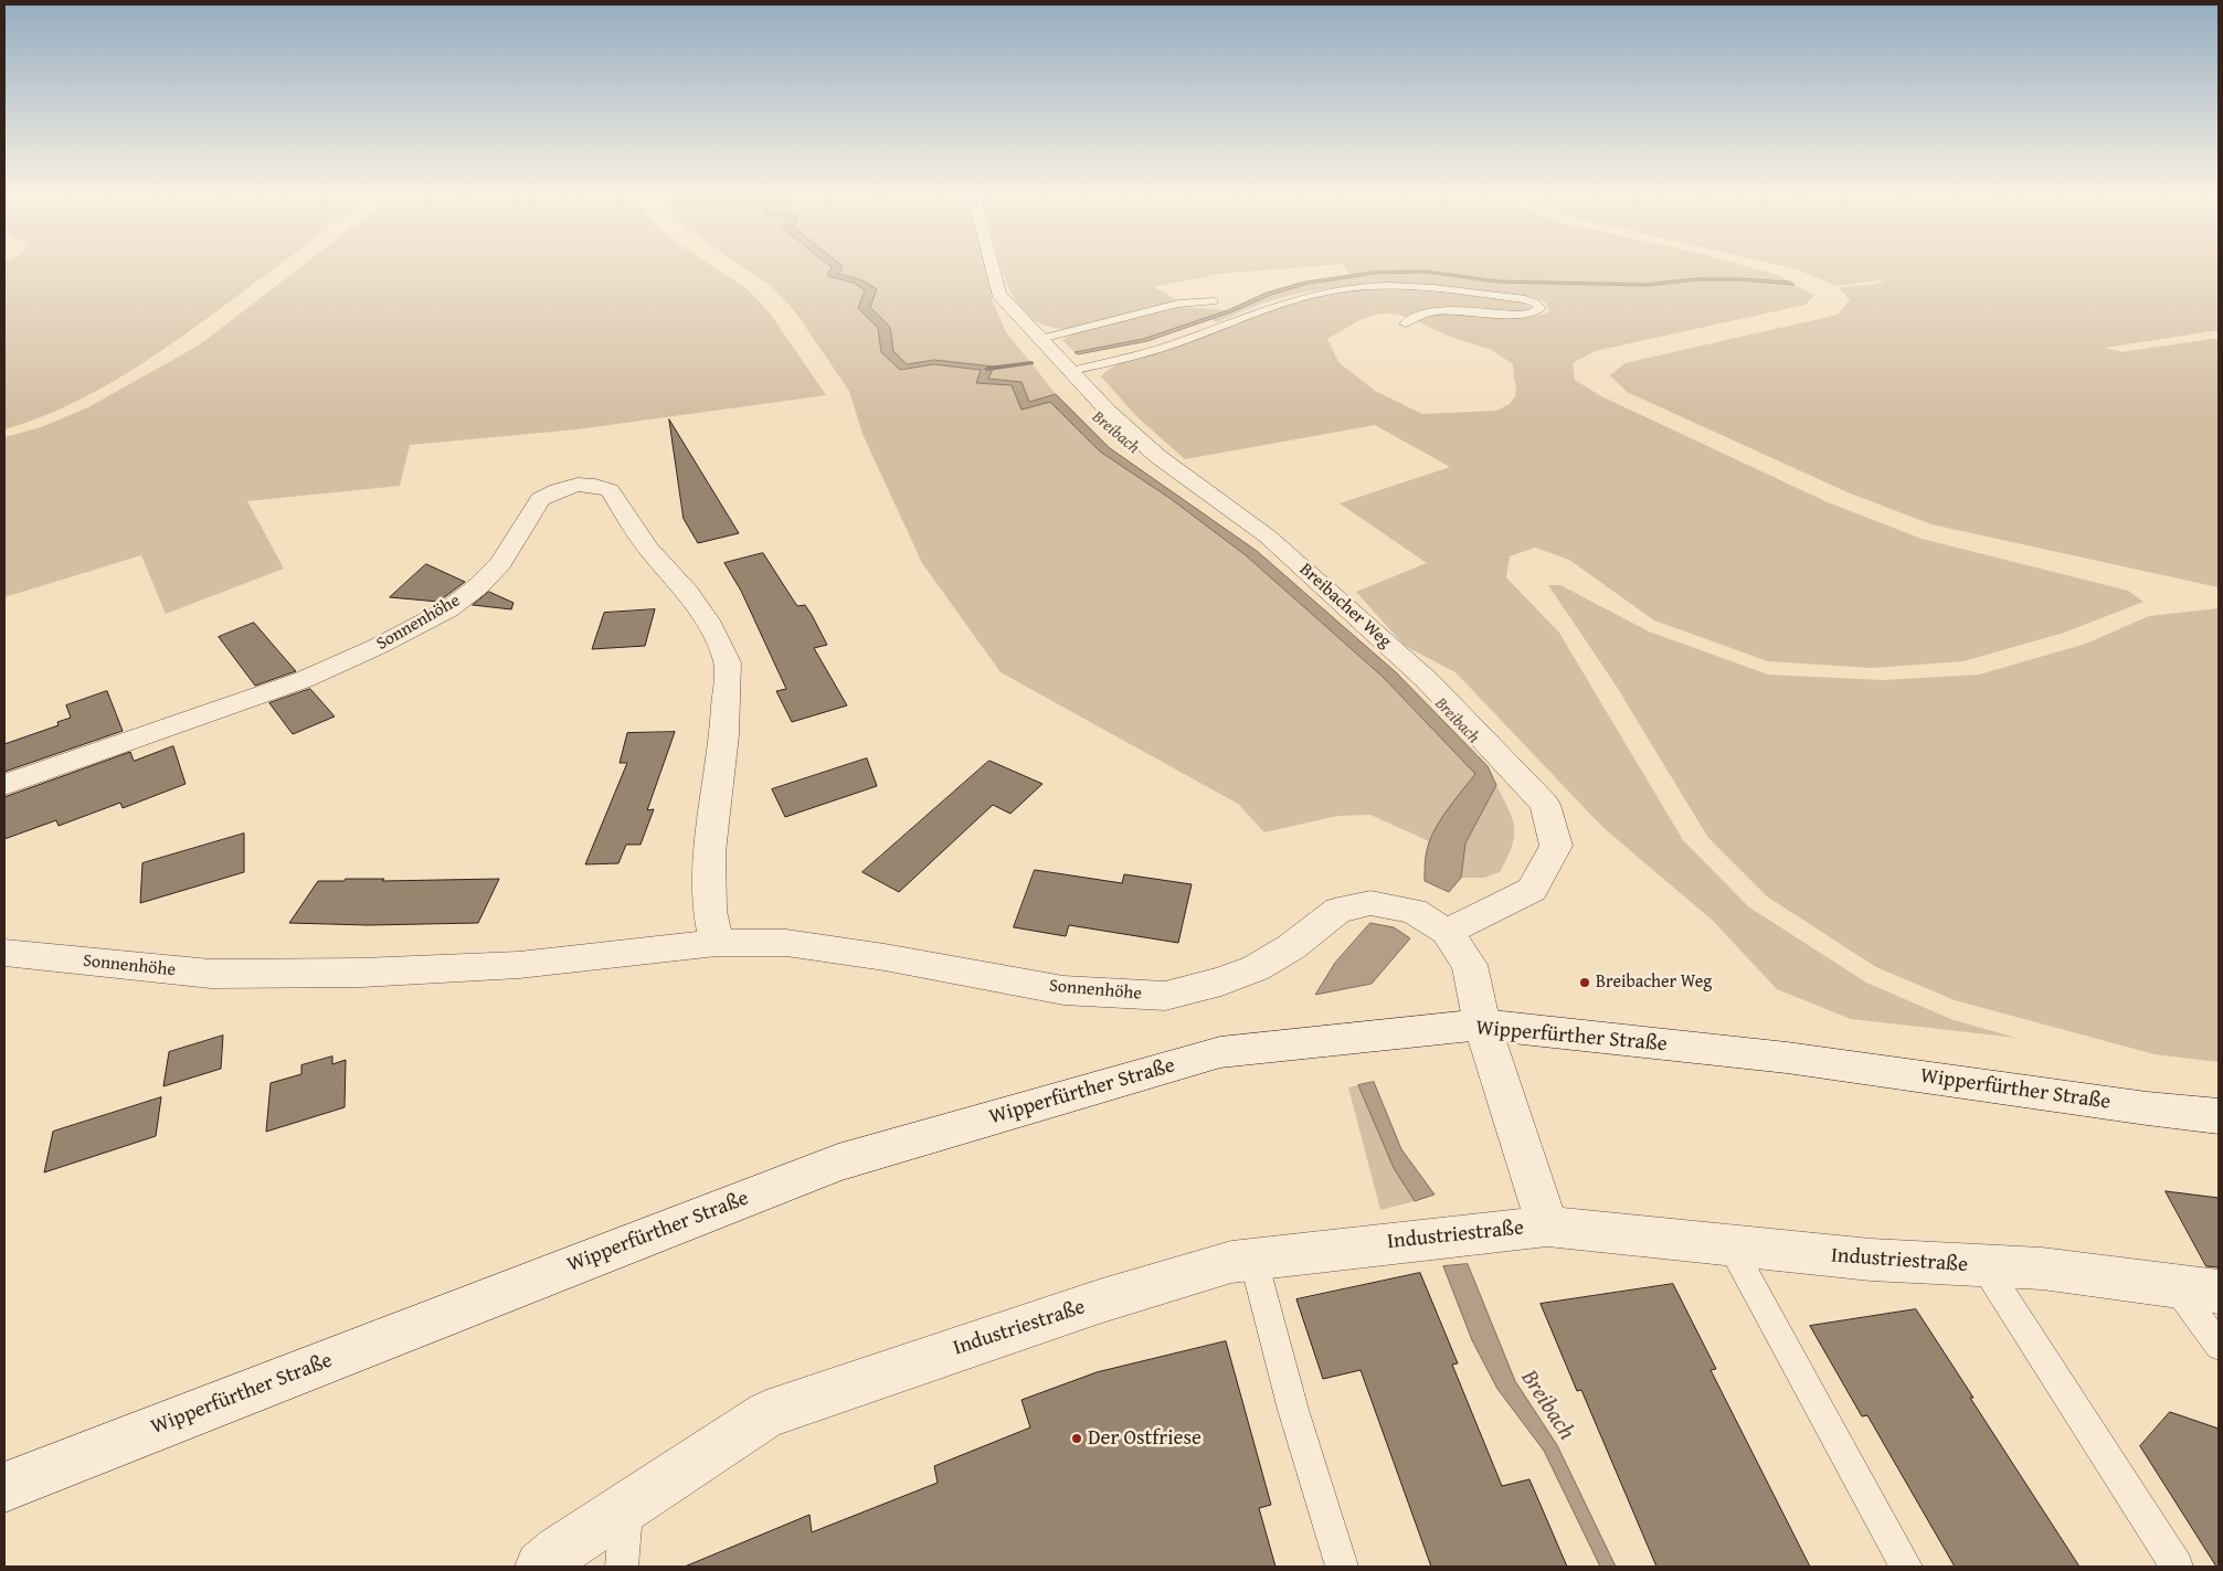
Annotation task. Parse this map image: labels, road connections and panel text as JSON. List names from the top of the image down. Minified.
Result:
{"streets":{"street":["Breibacher Weg","Sonnenhöhe","Wipperfürther Straße","Industriestraße"]},"crossings":[["Breibacher Weg","Sonnenhöhe"],["Wipperfürther Straße","Industriestraße"]],"water":["Breibach"],"places":["Breibacher Weg","Der Ostfriese"]}
